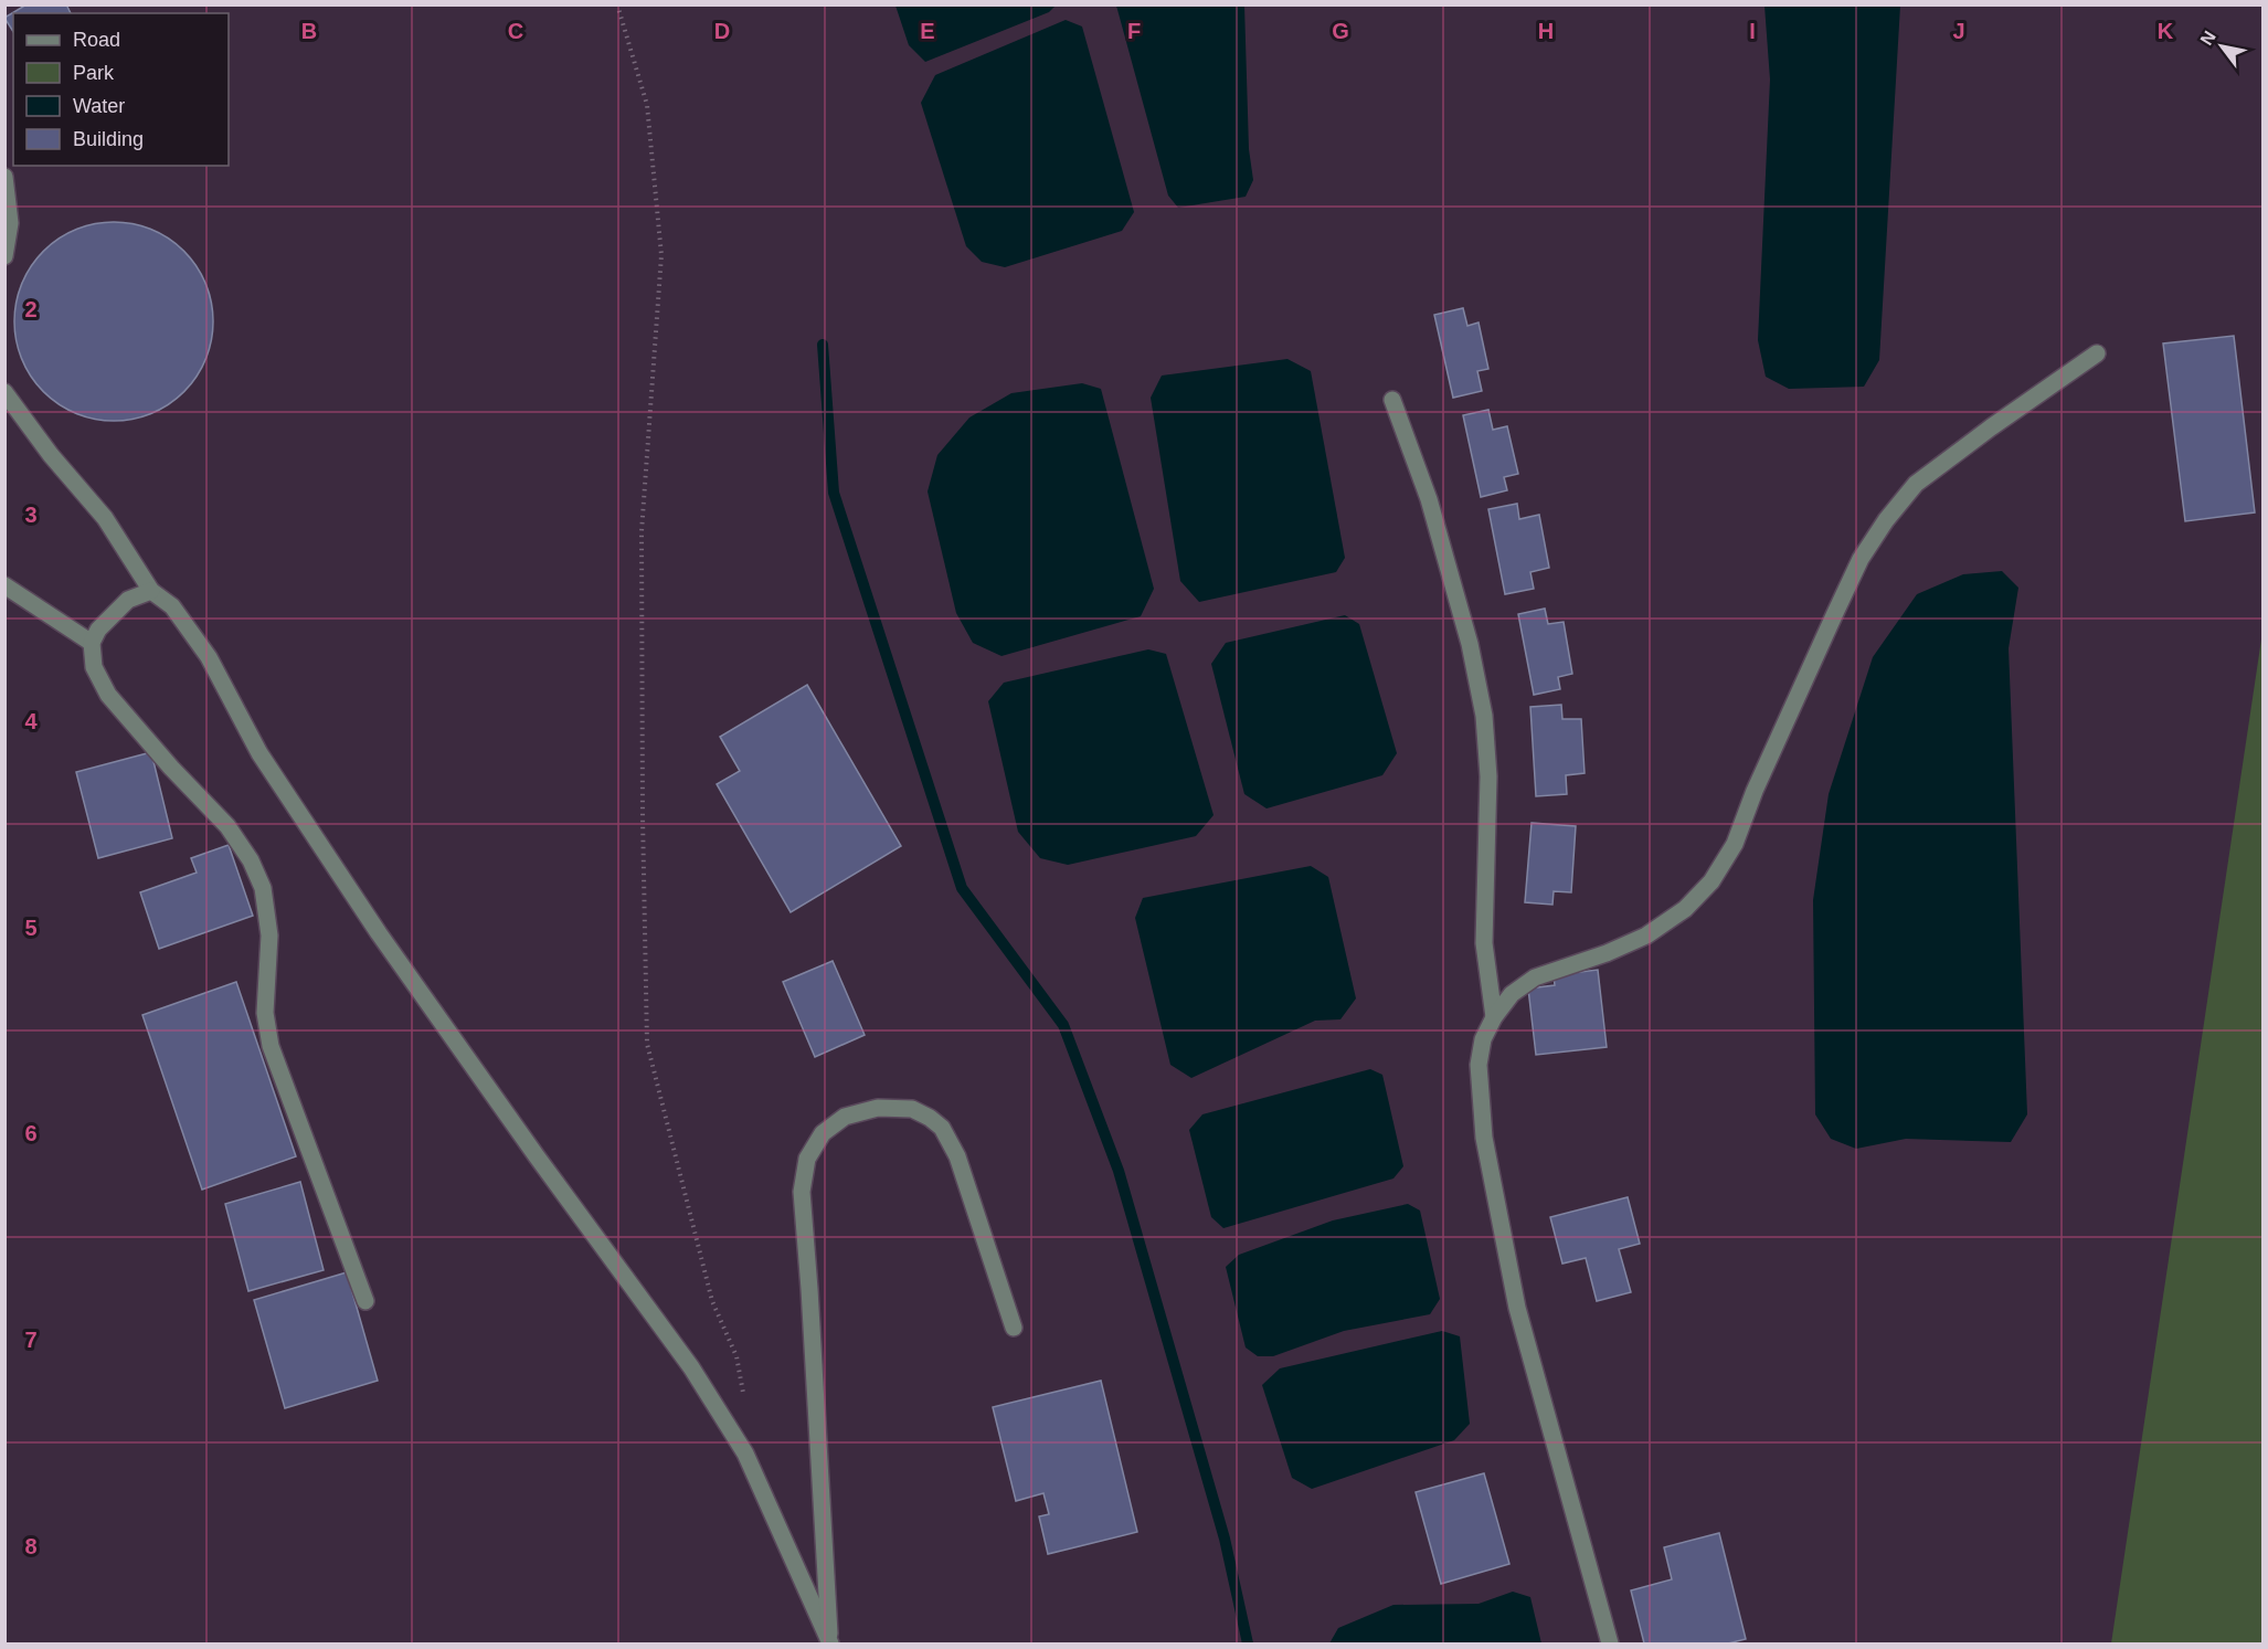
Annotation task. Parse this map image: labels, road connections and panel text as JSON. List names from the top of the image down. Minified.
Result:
{"legend":["Road","Park","Water","Building"],"north":"top left","grid":{"columns":["B","C","D","E","F","G","H","I","J","K"],"rows":["2","3","4","5","6","7","8"]}}
